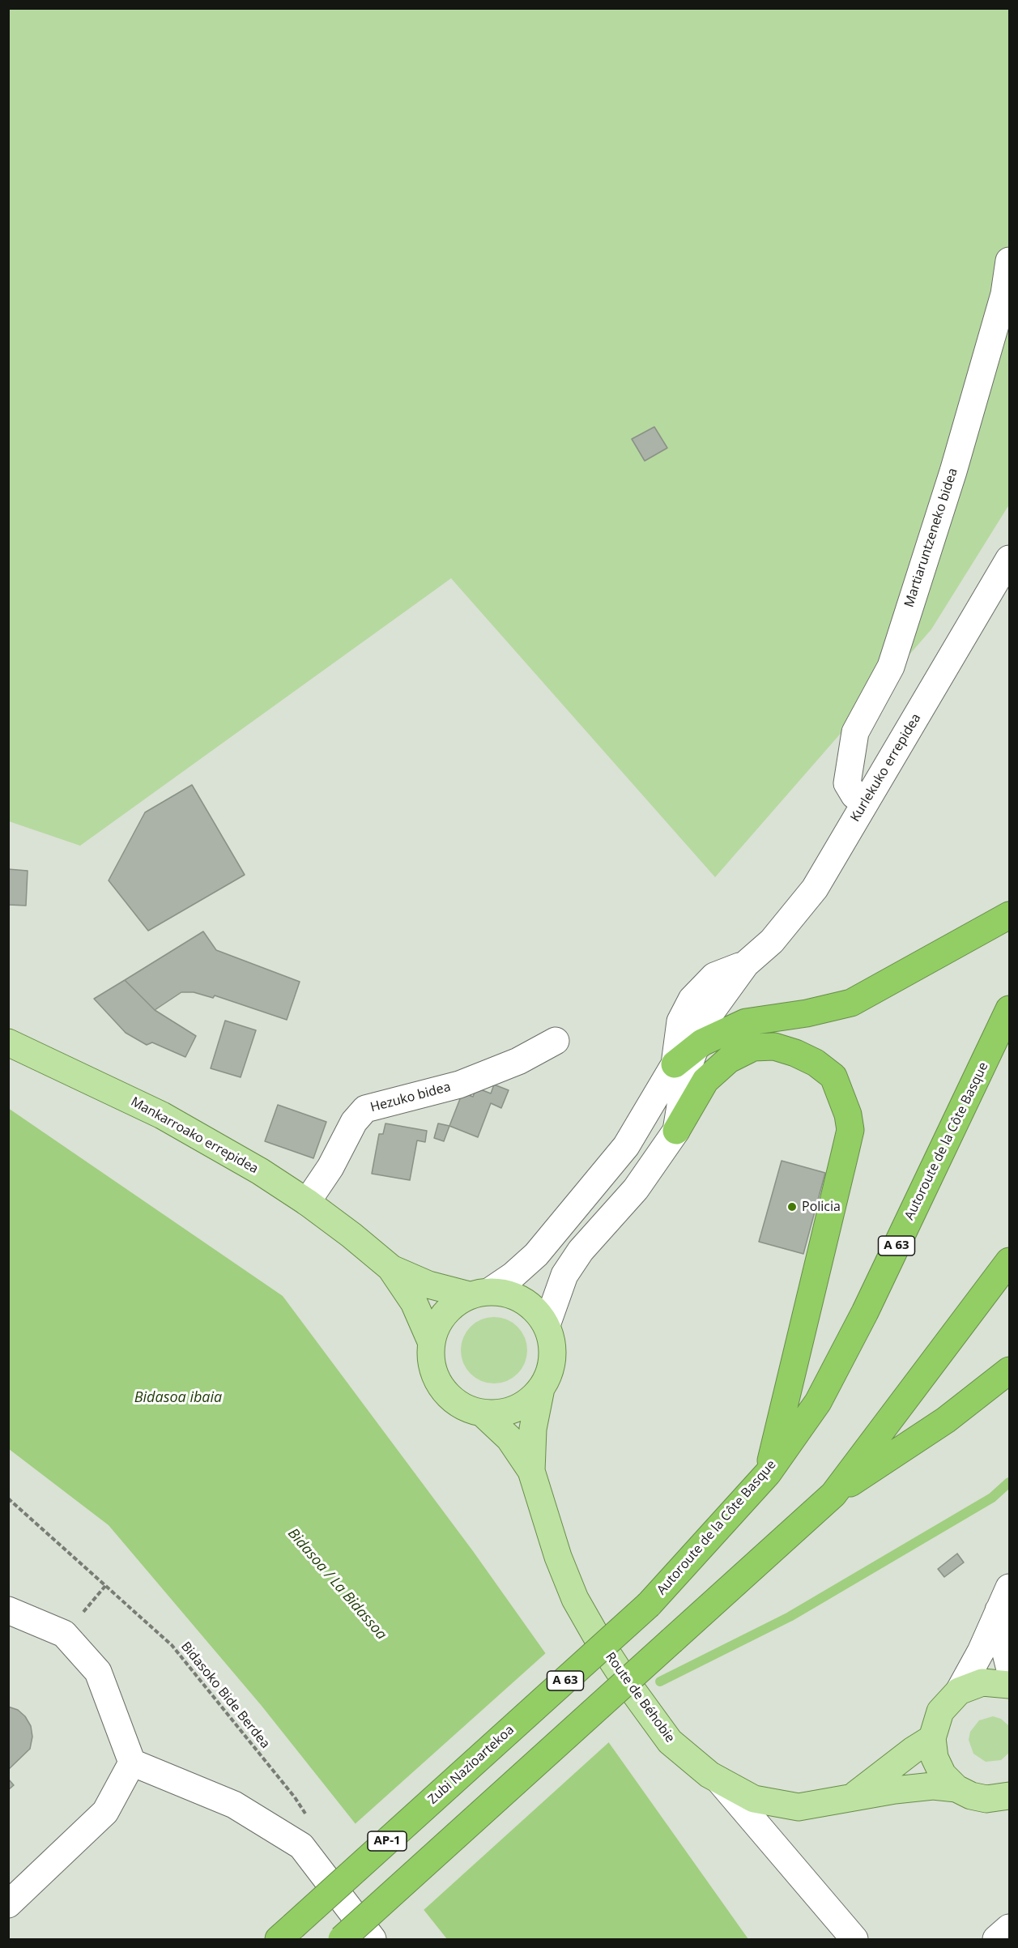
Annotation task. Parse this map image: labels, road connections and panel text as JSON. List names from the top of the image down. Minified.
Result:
{"streets":{"highway":["Autoroute de la Côte Basque","A 63","Zubi Nazioartekoa","AP-1"],"main road":["Mankarroako errepidea","Route de Béhobie"],"street":["Martiaruntzeneko bidea","Kurlekuko errepidea","Hezuko bidea"],"path":["Bidasoko Bide Berdea"]},"crossings":[["Martiaruntzeneko bidea","Kurlekuko errepidea"],["Hezuko bidea","Mankarroako errepidea"],["Mankarroako errepidea","Route de Béhobie"],["Autoroute de la Côte Basque","Zubi Nazioartekoa"]],"water":["Bidasoa ibaia","Bidasoa / La Bidassoa"],"places":["Policia"]}
